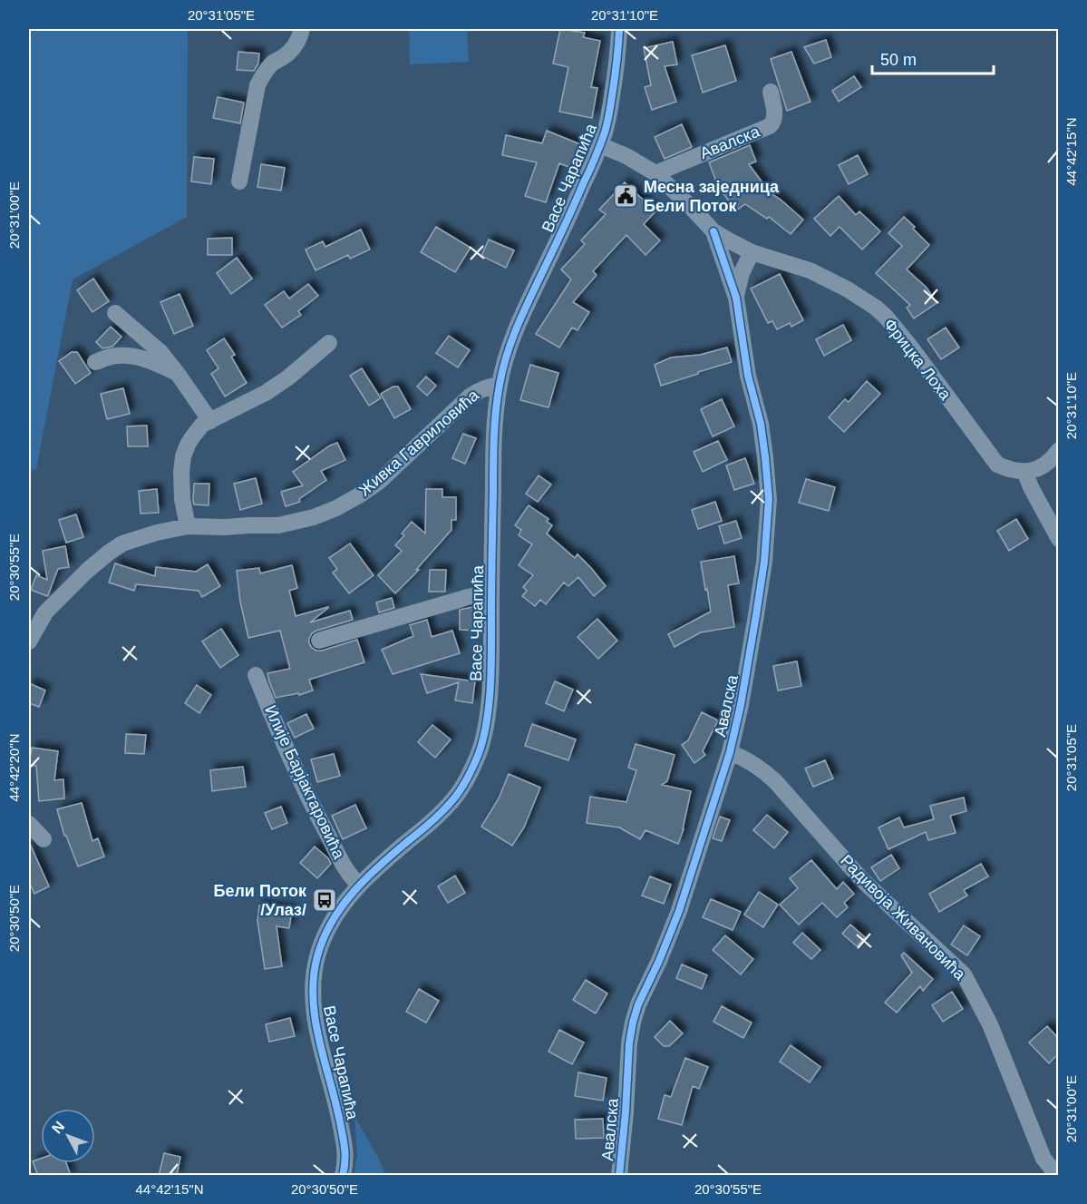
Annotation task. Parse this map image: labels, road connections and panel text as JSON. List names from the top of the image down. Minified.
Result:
{"streets":{"street":["Авалска","Васе Чарапића","Фрицка Лоха","Живка Гавриловића","Илије Барјактаровића","Радивоја Живановића"]},"crossings":[["Авалска","Васе Чарапића"],["Авалска","Фрицка Лоха"],["Авалска","Радивоја Живановића"],["Васе Чарапића","Живка Гавриловића"],["Васе Чарапића","Илије Барјактаровића"]],"places":{"public building":["Месна заједница Бели Поток"],"bus stop":["Бели Поток /Улаз/"]},"scale_bar":"50 m","north":"top left","coordinates":["20°31'05\"E","20°31'10\"E","44°42'15\"N","20°31'00\"E","20°30'55\"E","44°42'20\"N","20°30'50\"E"]}
